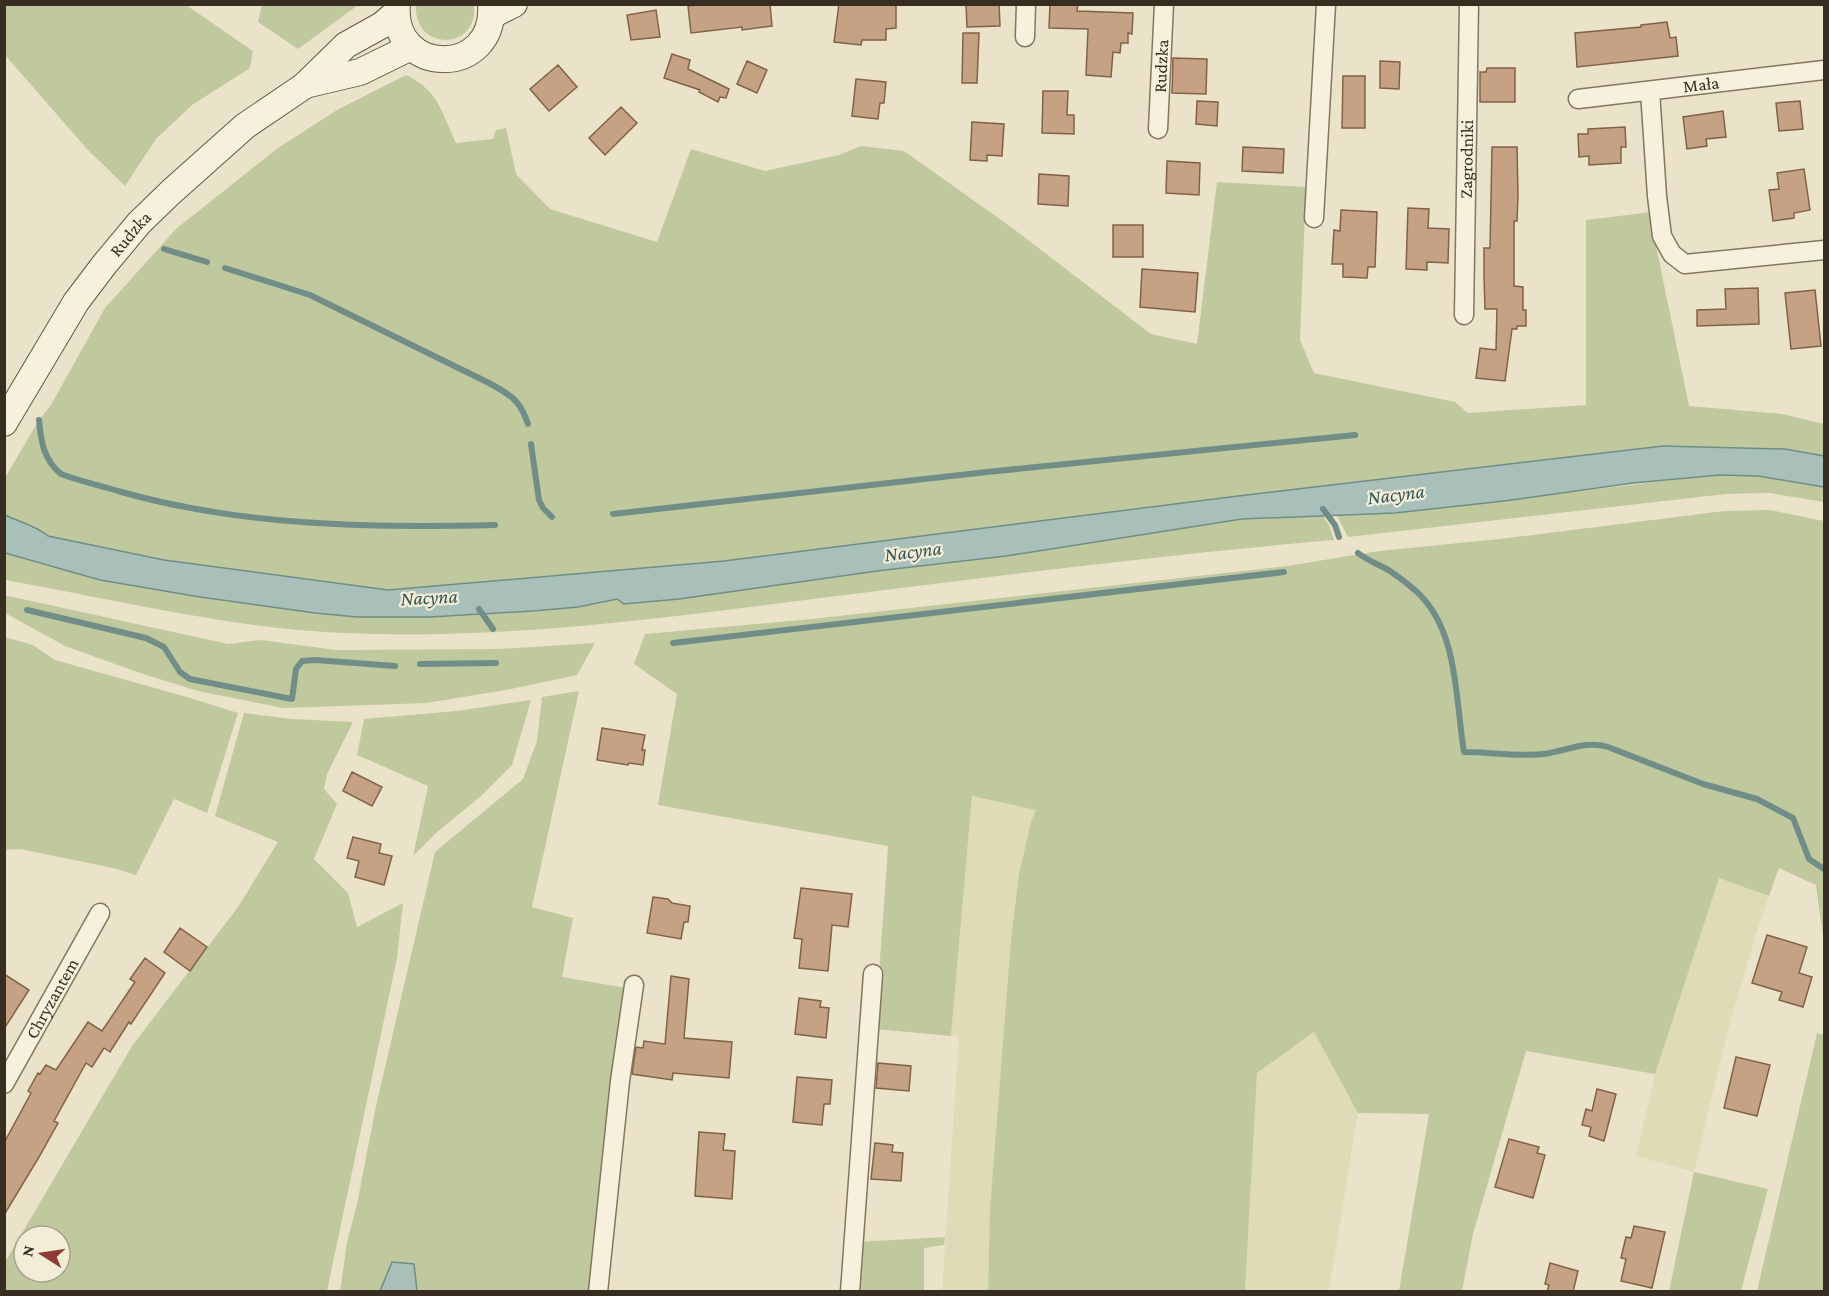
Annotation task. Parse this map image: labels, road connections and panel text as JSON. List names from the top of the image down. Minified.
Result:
{"streets":{"main road":["Rudzka"],"street":["Mała","Zagrodniki","Chryzantem"]},"water":["Nacyna"],"north":"left"}
